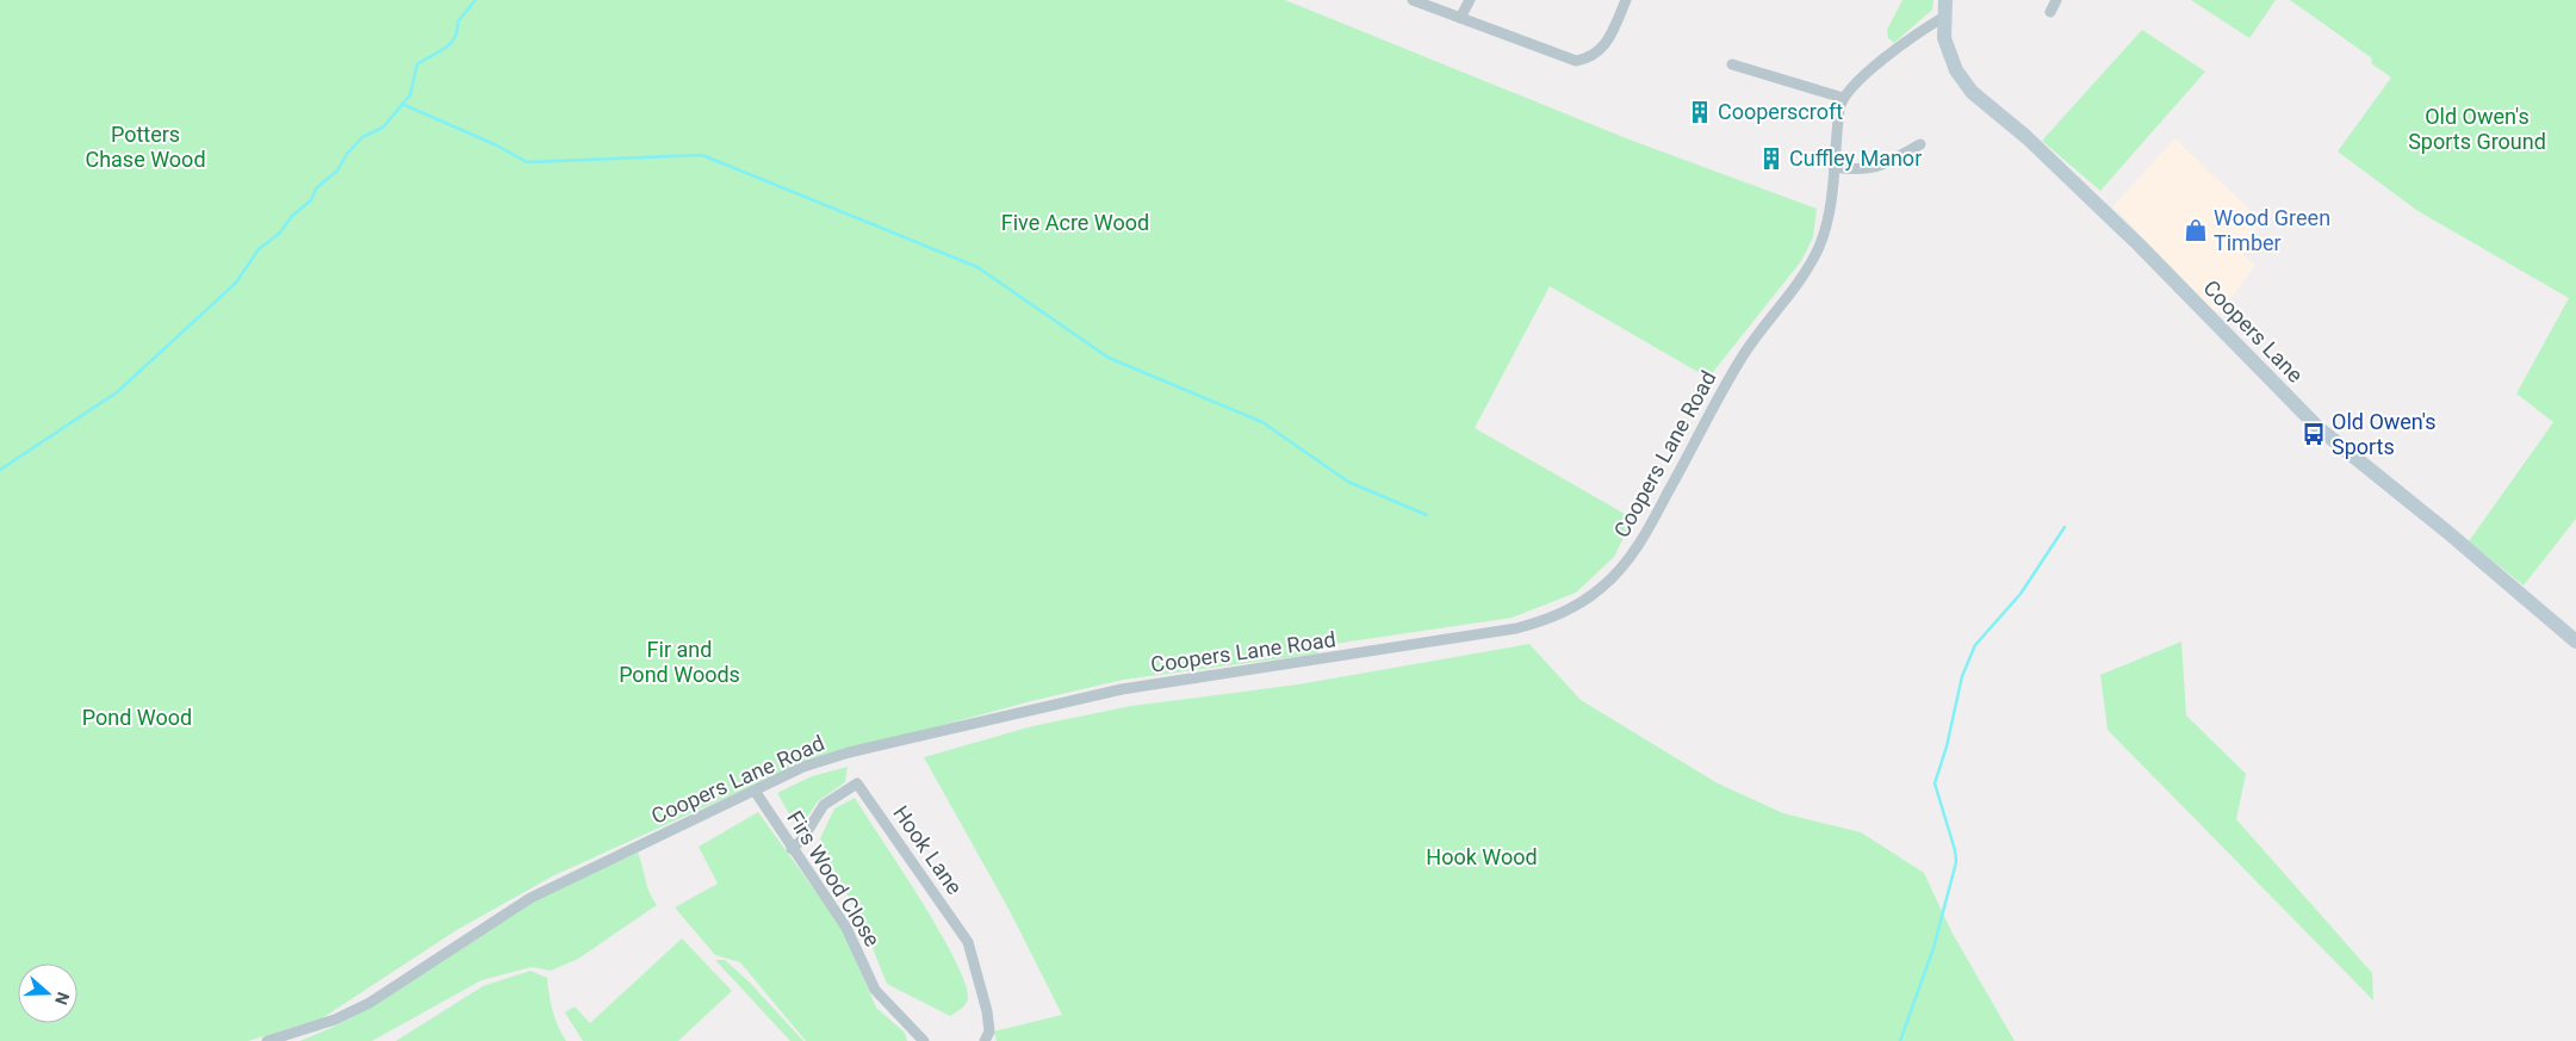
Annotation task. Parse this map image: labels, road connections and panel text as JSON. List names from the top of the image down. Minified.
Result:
{"streets":{"main road":["Coopers Lane"],"street":["Coopers Lane Road","Hook Lane","Firs Wood Close"]},"crossings":[["Coopers Lane Road","Firs Wood Close"],["Hook Lane","Firs Wood Close"]],"parks":["Old Owen's Sports Ground","Potters Chase Wood","Five Acre Wood","Fir and Pond Woods","Pond Wood","Hook Wood"],"places":{"building":["Cooperscroft","Cuffley Manor"],"shop":["Wood Green Timber"],"bus stop":["Old Owen's Sports"]},"north":"right"}
